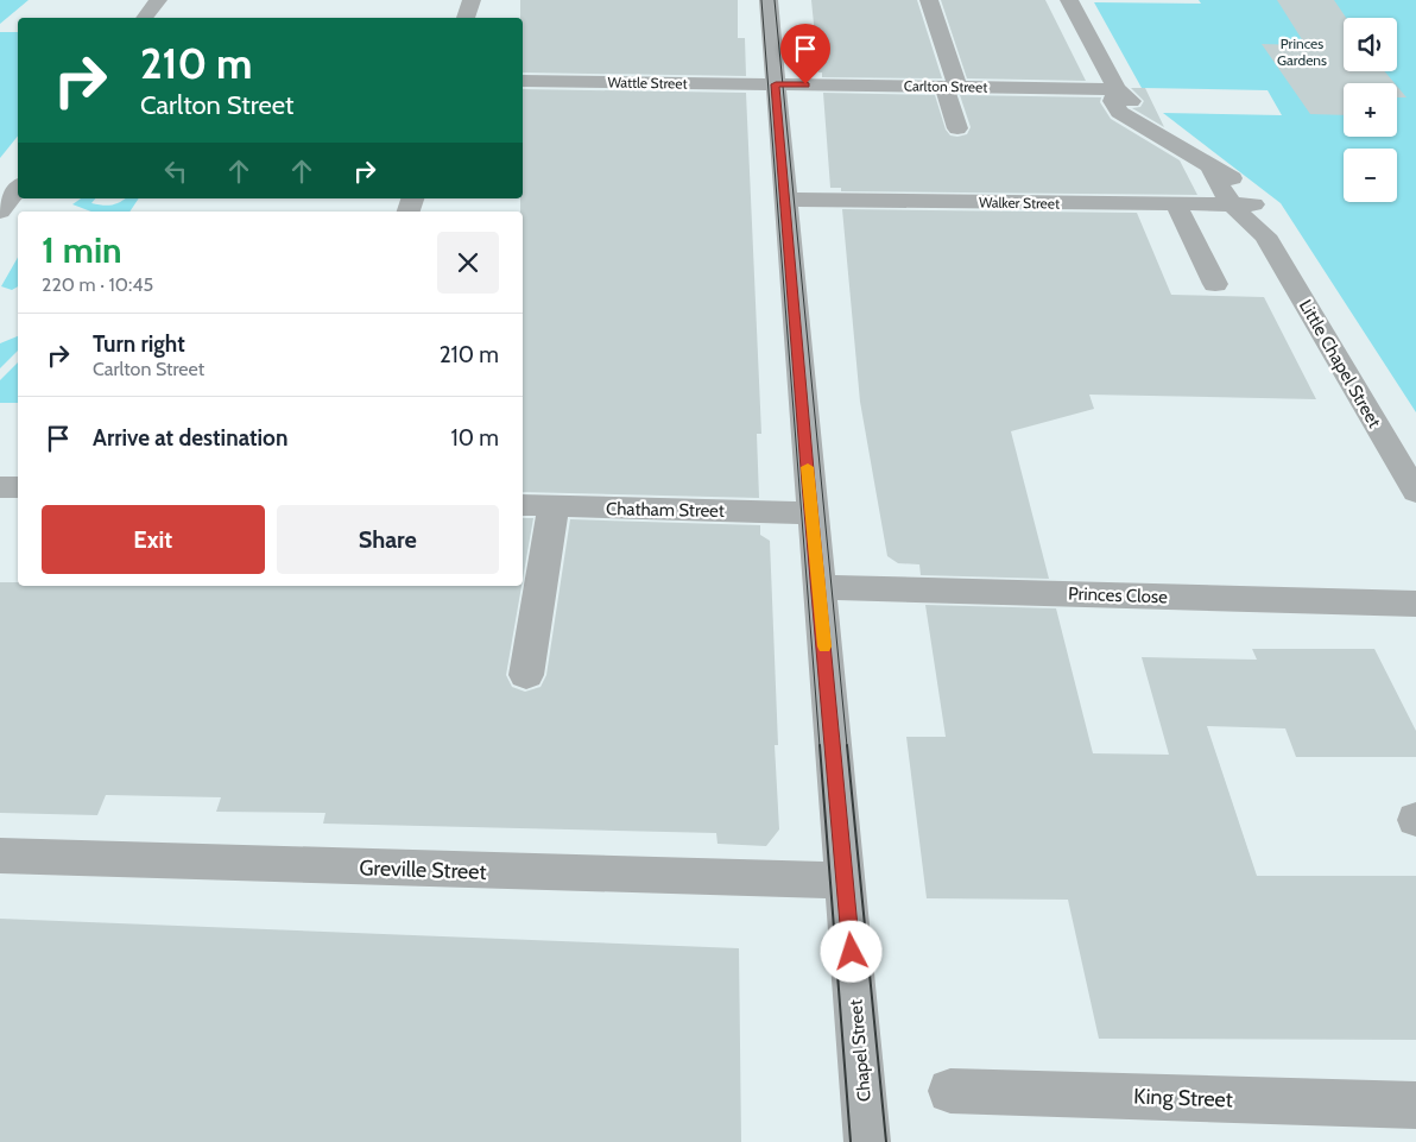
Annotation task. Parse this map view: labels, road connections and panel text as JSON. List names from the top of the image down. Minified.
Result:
{"streets":{"street":["Wattle Street","Carlton Street","Walker Street","Little Chapel Street","Chatham Street","Princes Close","Greville Street","Chapel Street","King Street"]},"crossings":[["Wattle Street","Carlton Street"],["Wattle Street","Chapel Street"],["Carlton Street","Little Chapel Street"],["Carlton Street","Chapel Street"],["Walker Street","Little Chapel Street"],["Walker Street","Chapel Street"],["Chatham Street","Chapel Street"],["Princes Close","Chapel Street"],["Greville Street","Chapel Street"]],"parks":["Princes Gardens"],"page":{"map_buttons":["+","−"],"turn":["210 m","Carlton Street"],"heading":["1 min","220 m · 10:45"],"list":[{"name":"Turn right","note":"Carlton Street","value":"210 m"},{"name":"Arrive at destination","value":"10 m"}],"buttons":["Exit","Share"]}}
